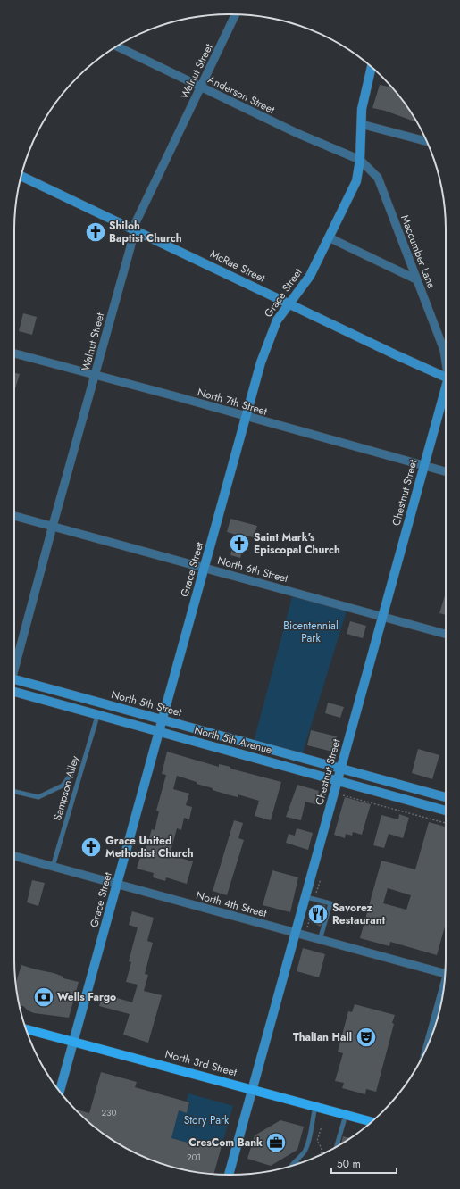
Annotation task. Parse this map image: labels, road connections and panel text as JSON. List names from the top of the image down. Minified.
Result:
{"streets":{"main road":["North 3rd Street"],"street":["Walnut Street","Anderson Street","Maccumber Lane","McRae Street","Grace Street","North 7th Street","Chestnut Street","North 6th Street","North 5th Street","North 5th Avenue","North 4th Street"],"lane":["Sampson Alley"]},"crossings":[["Walnut Street","Anderson Street"],["Walnut Street","McRae Street"],["Walnut Street","North 7th Street"],["Walnut Street","North 6th Street"],["Anderson Street","Maccumber Lane"],["Anderson Street","Grace Street"],["Maccumber Lane","Grace Street"],["McRae Street","Grace Street"],["Grace Street","North 7th Street"],["Grace Street","North 6th Street"],["Grace Street","North 5th Street"],["Grace Street","North 5th Avenue"],["Grace Street","North 4th Street"],["Grace Street","North 3rd Street"],["North 7th Street","Chestnut Street"],["Chestnut Street","North 6th Street"],["Chestnut Street","North 5th Street"],["Chestnut Street","North 5th Avenue"],["Chestnut Street","North 4th Street"],["Chestnut Street","North 3rd Street"],["North 5th Avenue","Sampson Alley"],["Sampson Alley","North 4th Street"]],"parks":["Bicentennial Park","Story Park"],"places":{"church":["Shiloh Baptist Church","Saint Mark's Episcopal Church","Grace United Methodist Church"],"restaurant":["Savorez Restaurant"],"bank":["Wells Fargo"],"theatre":["Thalian Hall"],"office":["CresCom Bank"]},"house_numbers":["230","201"],"scale_bar":"50 m"}
